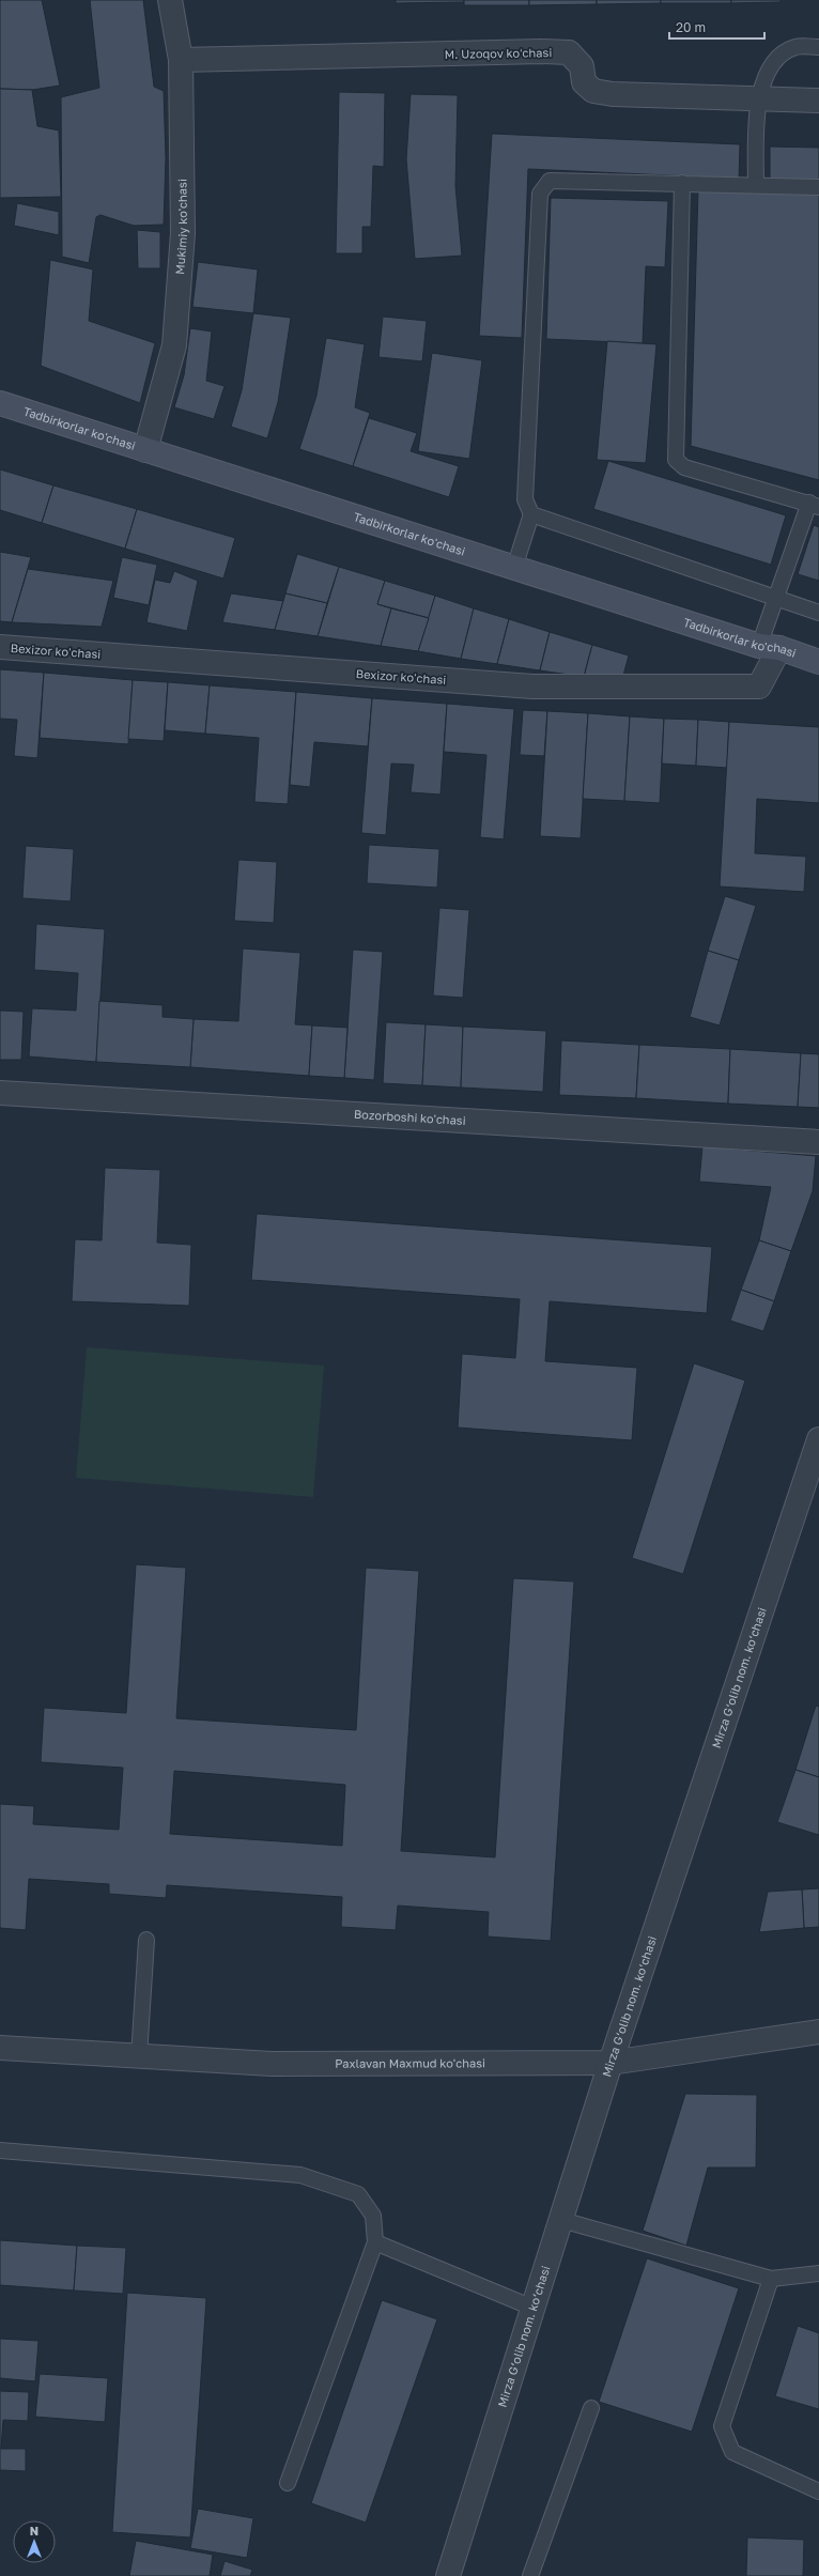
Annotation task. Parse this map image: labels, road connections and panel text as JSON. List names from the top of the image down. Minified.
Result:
{"streets":{"main road":["Tadbirkorlar ko'chasi"],"street":["M. Uzoqov koʻchasi","Mukimiy ko'chasi","Bexizor koʻchasi","Bozorboshi ko'chasi","Mirza G‘olib nom. ko‘chasi","Paxlavan Maxmud ko'chasi"]},"crossings":[["M. Uzoqov koʻchasi","Mukimiy ko'chasi"],["Mukimiy ko'chasi","Tadbirkorlar ko'chasi"],["Tadbirkorlar ko'chasi","Bexizor koʻchasi"],["Mirza G‘olib nom. ko‘chasi","Paxlavan Maxmud ko'chasi"]],"scale_bar":"20 m","north":"top"}
